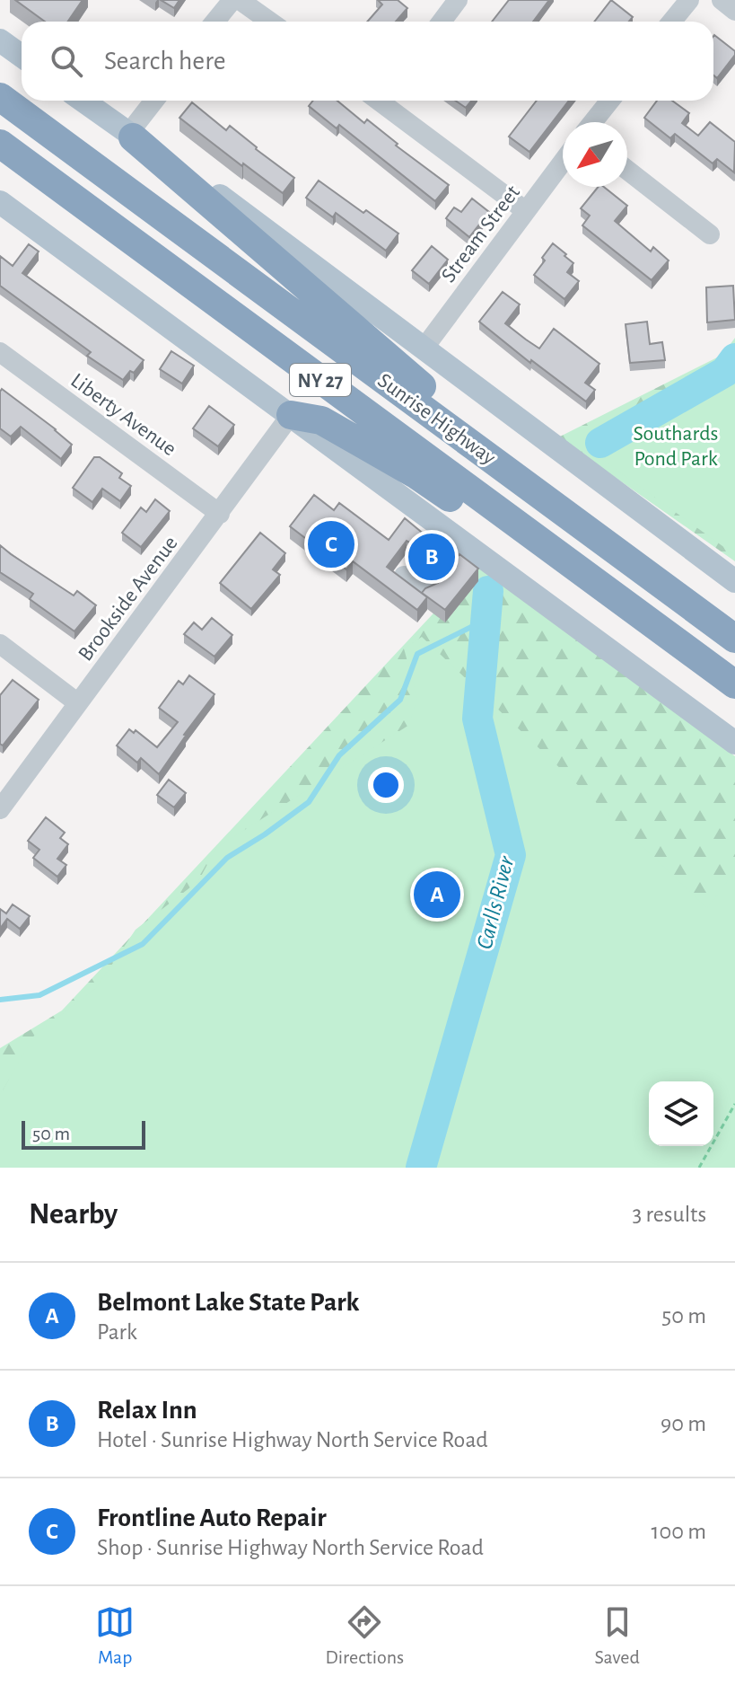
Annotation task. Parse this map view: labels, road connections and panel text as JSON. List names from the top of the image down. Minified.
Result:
{"streets":{"highway":["NY 27","Sunrise Highway"],"street":["Stream Street","Liberty Avenue","Brookside Avenue"]},"crossings":[["Liberty Avenue","Brookside Avenue"]],"water":["Carlls River"],"parks":["Southards Pond Park"],"scale_bar":"50 m","north":"bottom left","page":{"search":"Search here","pins":["C","B","A"],"scale":"50 m","heading":["Nearby","3 results"],"list":[{"mark":"A","name":"Belmont Lake State Park","note":"Park","value":"50 m"},{"mark":"B","name":"Relax Inn","note":"Hotel · Sunrise Highway North Service Road","value":"90 m"},{"mark":"C","name":"Frontline Auto Repair","note":"Shop · Sunrise Highway North Service Road","value":"100 m"}],"nav":["Map","Directions","Saved"]}}
